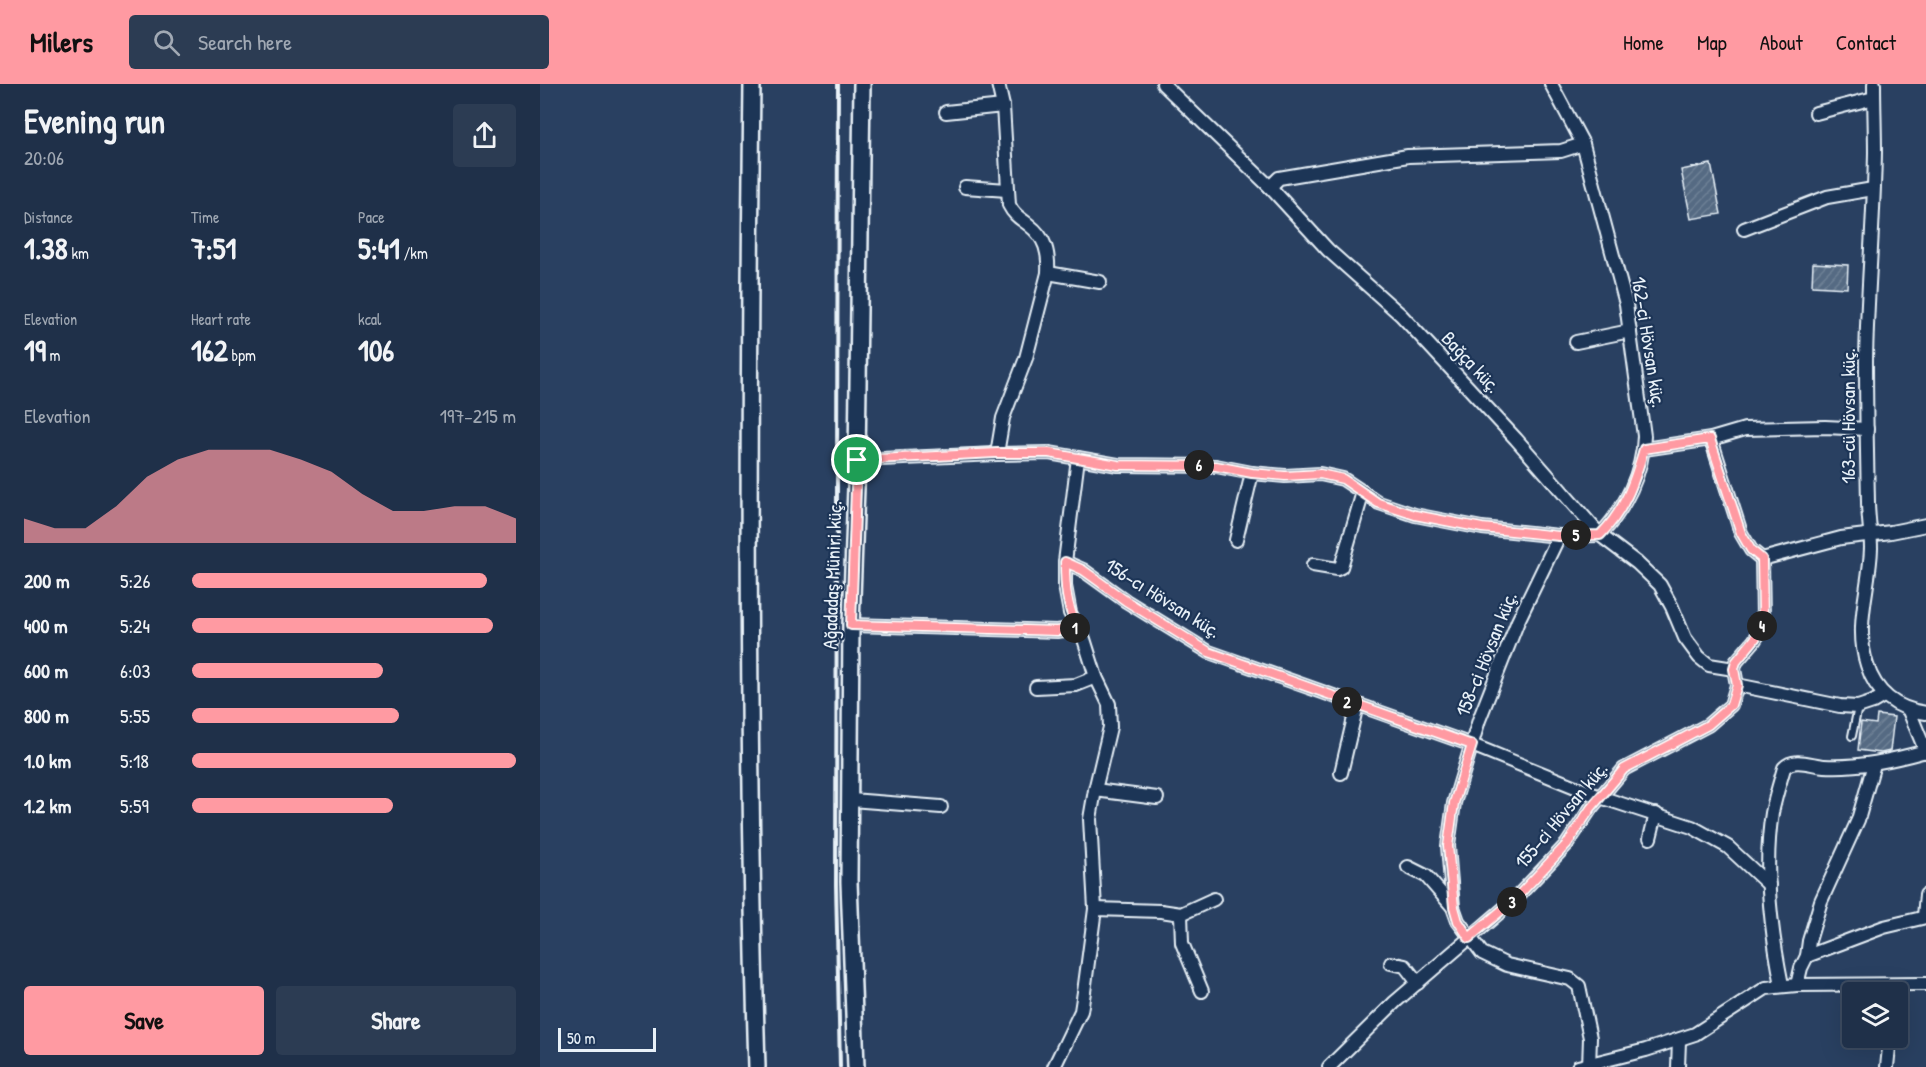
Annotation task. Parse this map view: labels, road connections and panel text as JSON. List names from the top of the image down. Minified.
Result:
{"streets":{"street":["162-ci Hövsan küç.","Bağça küç.","163-cü Hövsan küç.","Ağadadaş Müniri küç.","156-cı Hövsan küç.","158-ci Hövsan küç.","155-ci Hövsan küç."]},"crossings":[["162-ci Hövsan küç.","Bağça küç."],["156-cı Hövsan küç.","158-ci Hövsan küç."],["156-cı Hövsan küç.","155-ci Hövsan küç."],["158-ci Hövsan küç.","155-ci Hövsan küç."]],"scale_bar":"50 m","page":{"header":"Milers","search":"Search here","nav":["Home","Map","About","Contact"],"heading":["Evening run","20:06"],"stats":[["Distance","1.38 km"],["Time","7:51"],["Pace","5:41 /km"],["Elevation","19 m"],["Heart rate","162 bpm"],["kcal","106"]],"chart":["Elevation","197–215 m"],"pins":["6","5","4","1","2","3"],"list":[{"name":"200 m","note":"5:26"},{"name":"400 m","note":"5:24"},{"name":"600 m","note":"6:03"},{"name":"800 m","note":"5:55"},{"name":"1.0 km","note":"5:18"},{"name":"1.2 km","note":"5:59"}],"buttons":["Save","Share"],"scale":"50 m"}}
